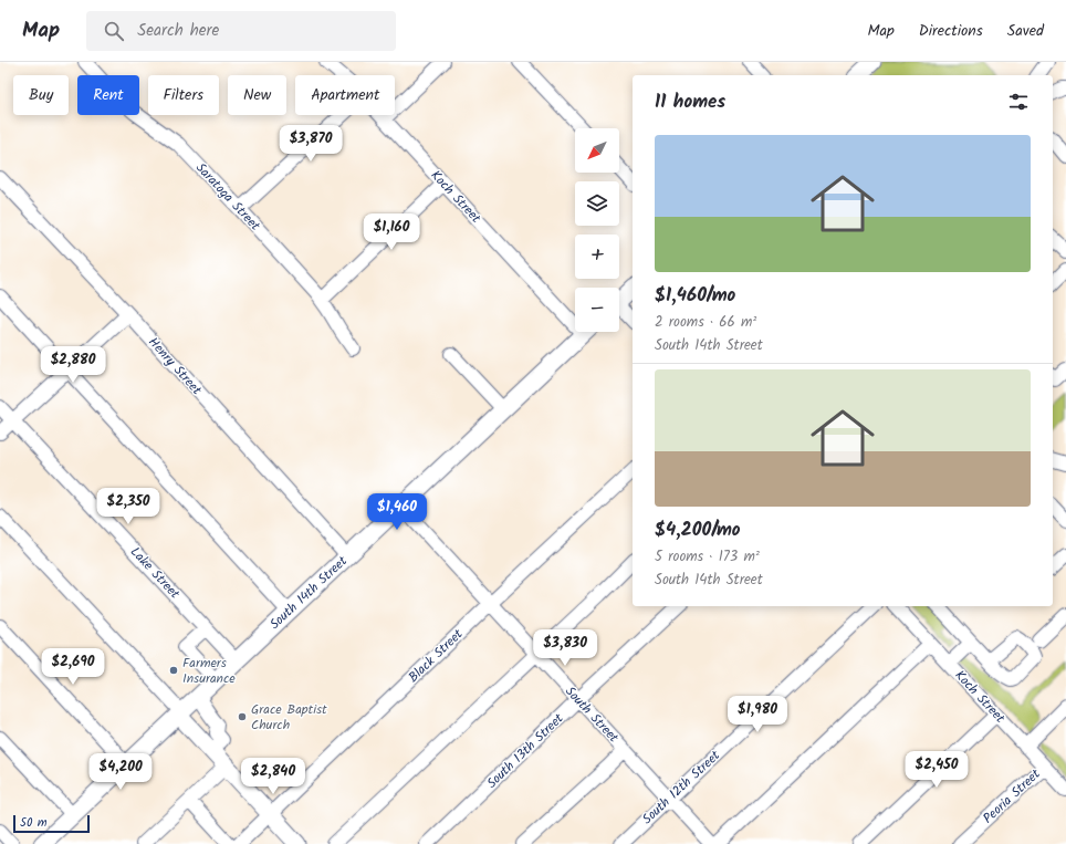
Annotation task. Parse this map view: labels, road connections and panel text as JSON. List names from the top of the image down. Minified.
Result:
{"streets":{"main road":["South 14th Street"],"street":["Saratoga Street","Koch Street","Henry Street","Lake Street","Black Street","South Street","South 13th Street","South 12th Street","Peoria Street"]},"crossings":[["Koch Street","Peoria Street"],["Henry Street","South 14th Street"],["Lake Street","South 14th Street"],["South 14th Street","South Street"],["Black Street","South Street"],["South Street","South 13th Street"],["South Street","South 12th Street"]],"places":["Farmers Insurance","Grace Baptist Church"],"scale_bar":"50 m","north":"bottom left","page":{"header":"Map","search":"Search here","nav":["Map","Directions","Saved"],"chip":["Buy","Rent","Filters","New","Apartment"],"heading":"11 homes","price":["$3,870","$1,160","$2,880","$2,350","$1,460","$3,830","$2,690","$1,980","$2,450","$4,200","$2,840"],"map_buttons":["+","−"],"list":[{"name":"$1,460/mo","note":"2 rooms · 66 m² · South 14th Street"},{"name":"$4,200/mo","note":"5 rooms · 173 m² · South 14th Street"}],"scale":"50 m"}}
